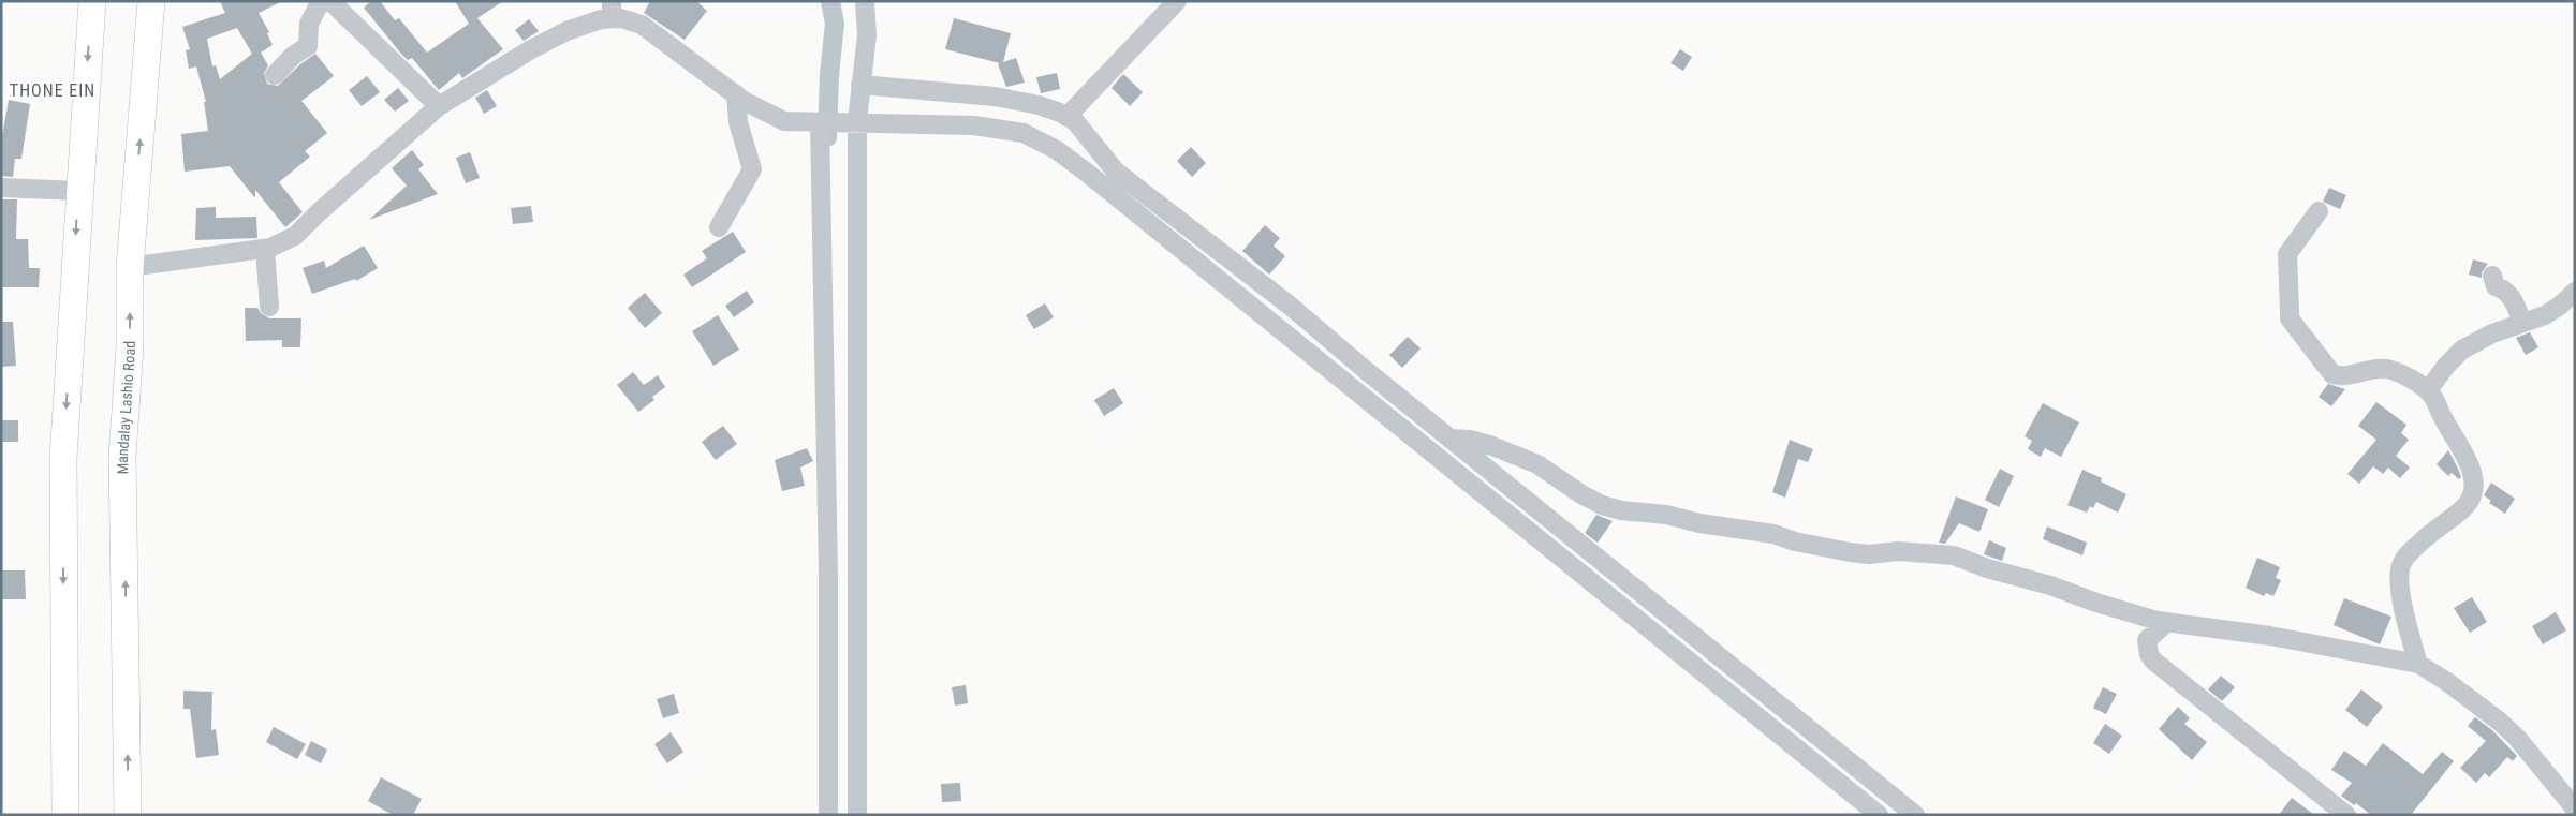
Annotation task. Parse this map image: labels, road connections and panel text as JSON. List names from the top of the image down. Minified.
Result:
{"streets":{"highway":["Mandalay Lashio Road"]},"districts":["THONE EIN"]}
